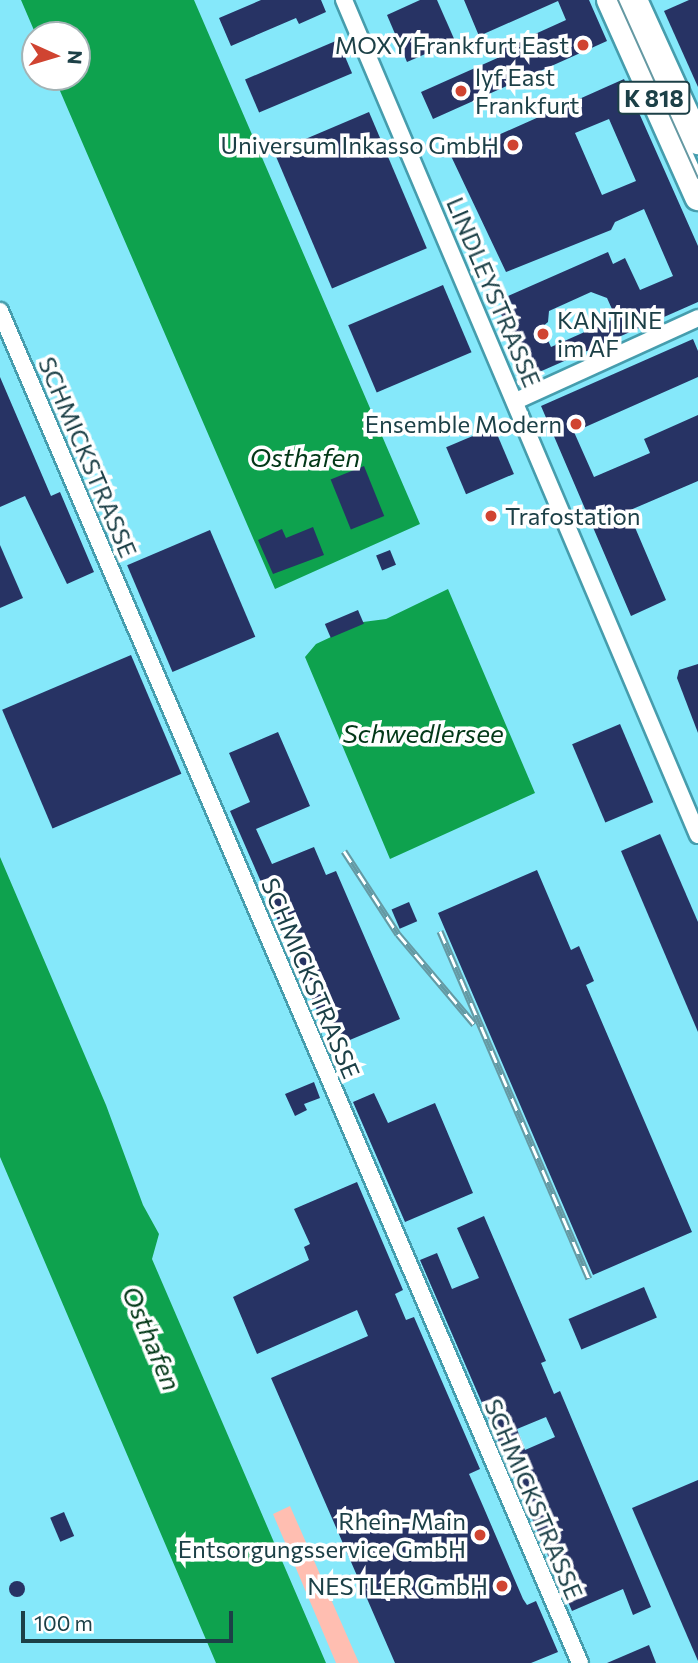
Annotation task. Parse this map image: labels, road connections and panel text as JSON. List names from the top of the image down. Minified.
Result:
{"streets":{"main road":["K 818"],"street":["LINDLEYSTRASSE","SCHMICKSTRASSE"]},"water":["Osthafen","Schwedlersee"],"places":["MOXY Frankfurt East","lyf East Frankfurt","Universum Inkasso GmbH","KANTINE im AF","Ensemble Modern","Trafostation","Rhein-Main Entsorgungsservice GmbH","NESTLER GmbH"],"scale_bar":"100 m","north":"right"}
